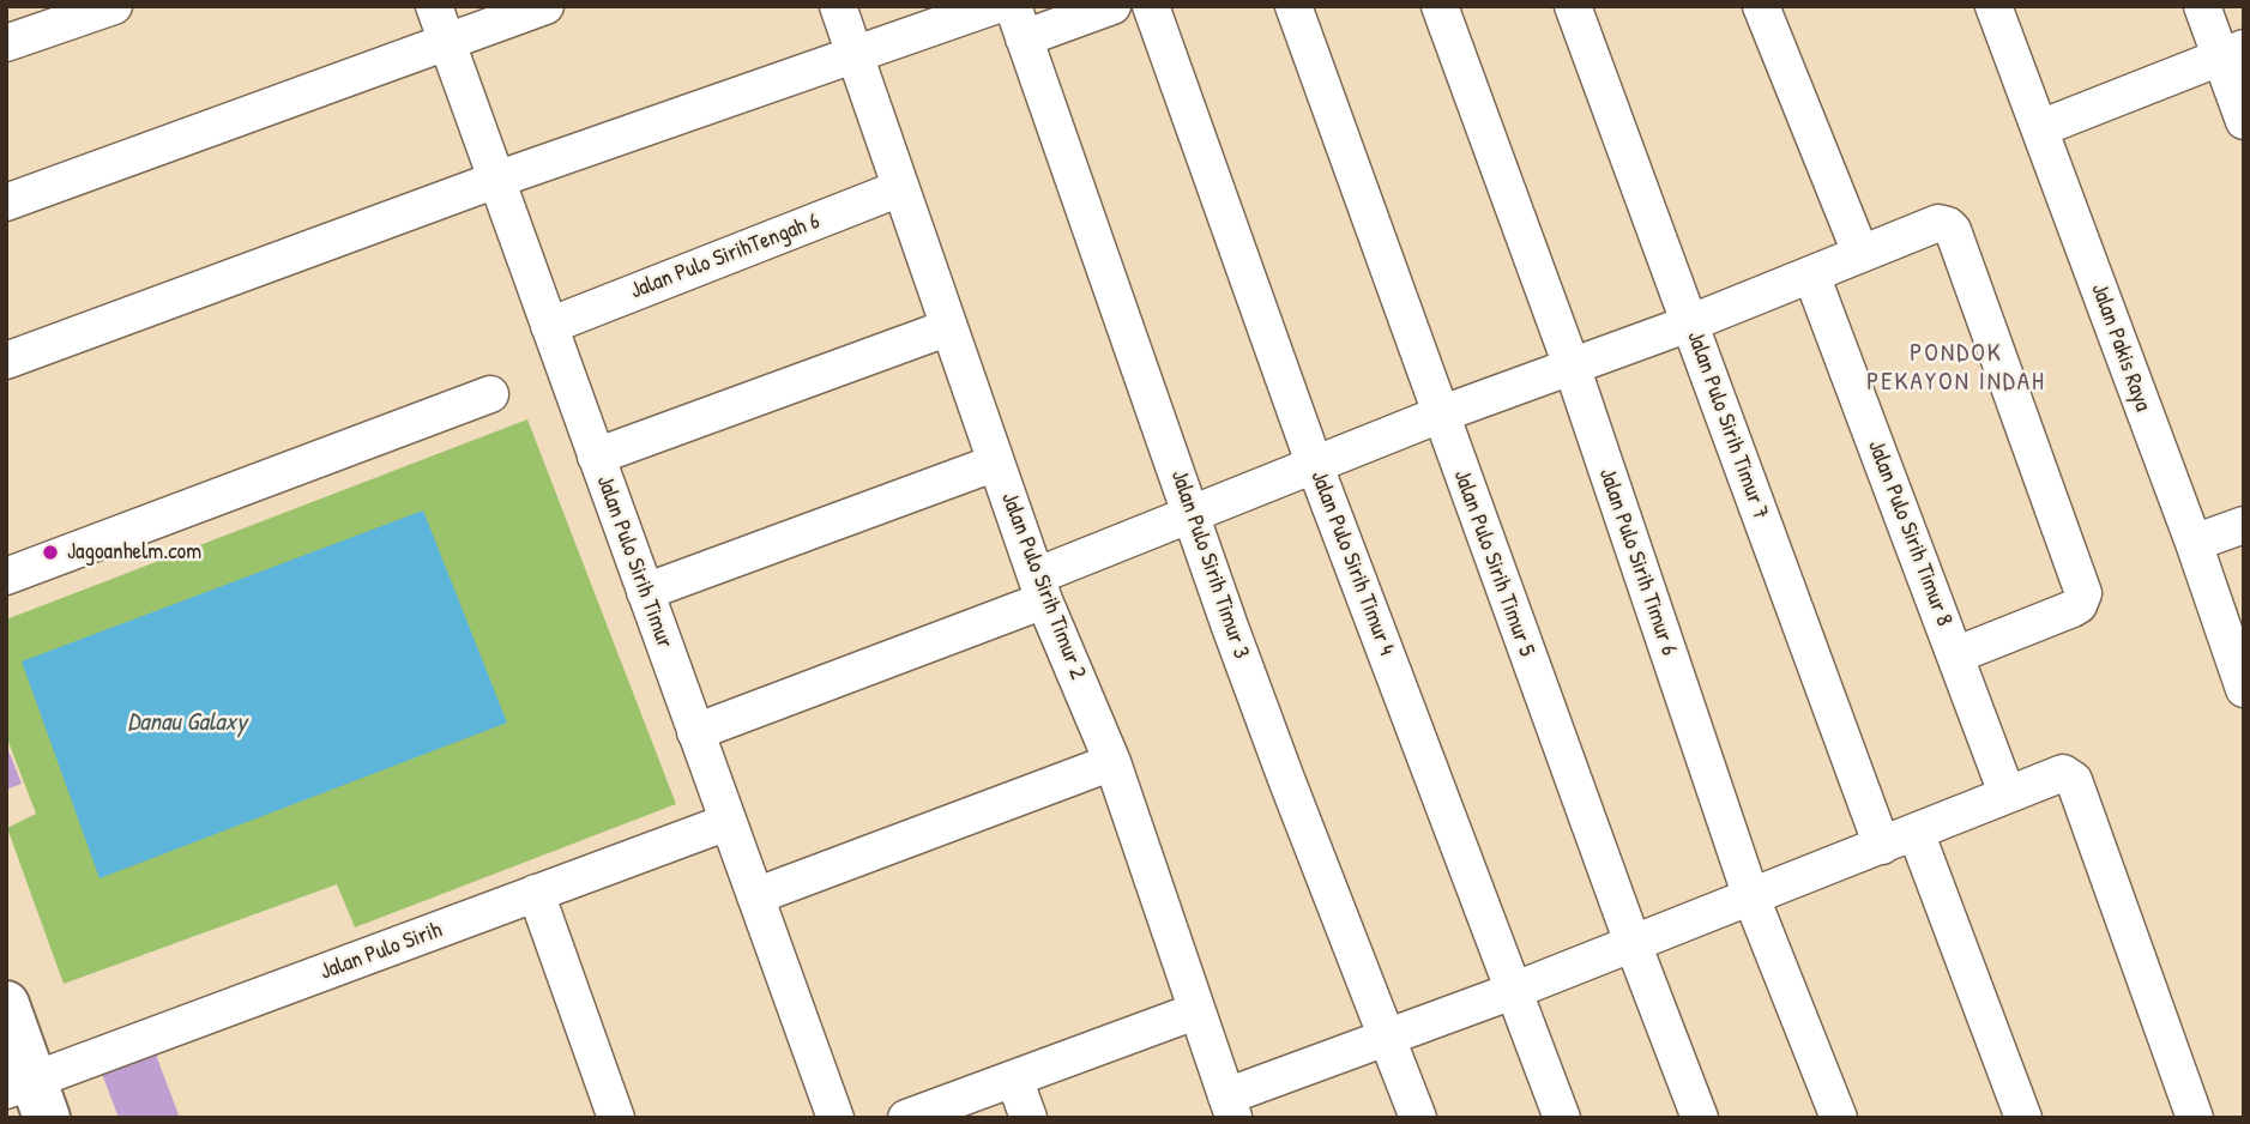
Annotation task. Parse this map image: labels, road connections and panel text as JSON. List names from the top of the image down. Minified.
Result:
{"streets":{"street":["Jalan Pulo SirihTengah 6","Jalan Pakis Raya","Jalan Pulo Sirih Timur 7","Jalan Pulo Sirih Timur 8","Jalan Pulo Sirih Timur","Jalan Pulo Sirih Timur 6","Jalan Pulo Sirih Timur 4","Jalan Pulo Sirih Timur 5","Jalan Pulo Sirih Timur 3","Jalan Pulo Sirih Timur 2","Jalan Pulo Sirih"]},"crossings":[["Jalan Pulo SirihTengah 6","Jalan Pulo Sirih Timur"],["Jalan Pulo SirihTengah 6","Jalan Pulo Sirih Timur 2"],["Jalan Pulo Sirih Timur","Jalan Pulo Sirih"]],"districts":["PONDOK PEKAYON INDAH"],"water":["Danau Galaxy"],"places":["Jagoanhelm.com"]}
